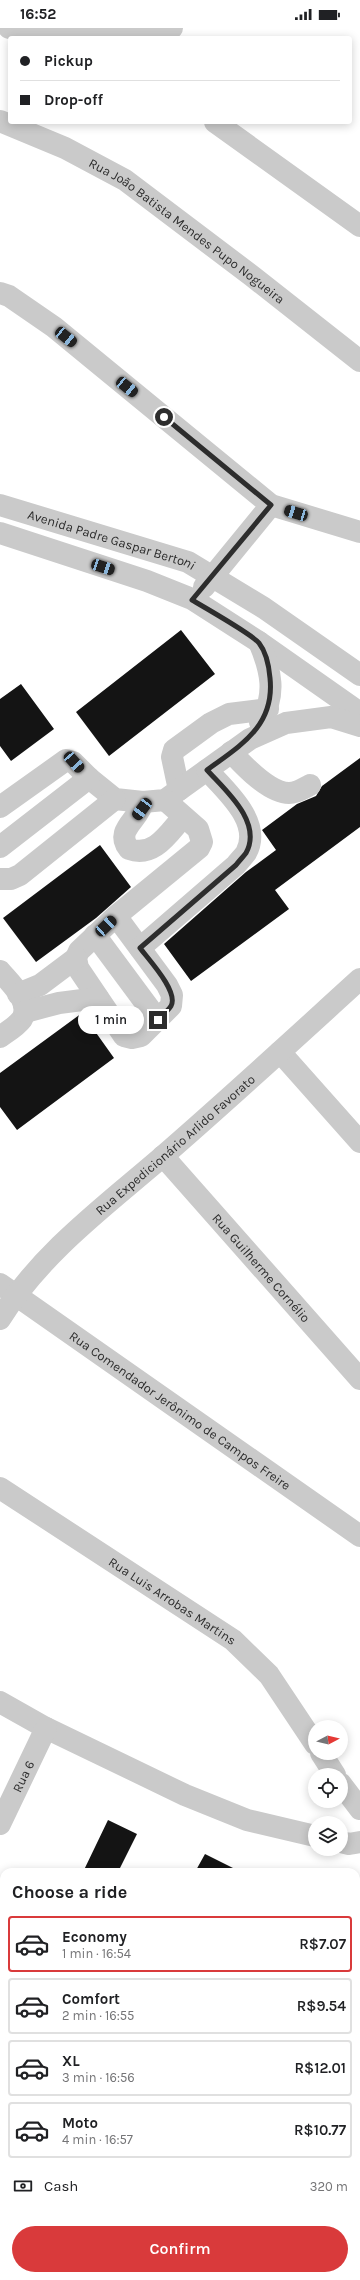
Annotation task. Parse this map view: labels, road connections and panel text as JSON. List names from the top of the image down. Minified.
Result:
{"streets":{"street":["Rua João Batista Mendes Pupo Nogueira","Avenida Padre Gaspar Bertoni","Rua Expedicionário Arlido Favorato","Rua Guilherme Cornélio","Rua Comendador Jerônimo de Campos Freire","Rua Luis Arrobas Martins","Rua 6"]},"crossings":[["Rua Expedicionário Arlido Favorato","Rua Guilherme Cornélio"],["Rua Expedicionário Arlido Favorato","Rua Comendador Jerônimo de Campos Freire"]],"north":"right","page":{"status":"16:52","banner":["Pickup","Drop-off"],"bubble":"1 min","heading":"Choose a ride","list":[{"name":"Economy","note":"1 min · 16:54","value":"R$7.07"},{"name":"Comfort","note":"2 min · 16:55","value":"R$9.54"},{"name":"XL","note":"3 min · 16:56","value":"R$12.01"},{"name":"Moto","note":"4 min · 16:57","value":"R$10.77"}],"pay":["Cash","320 m"],"buttons":"Confirm"}}
